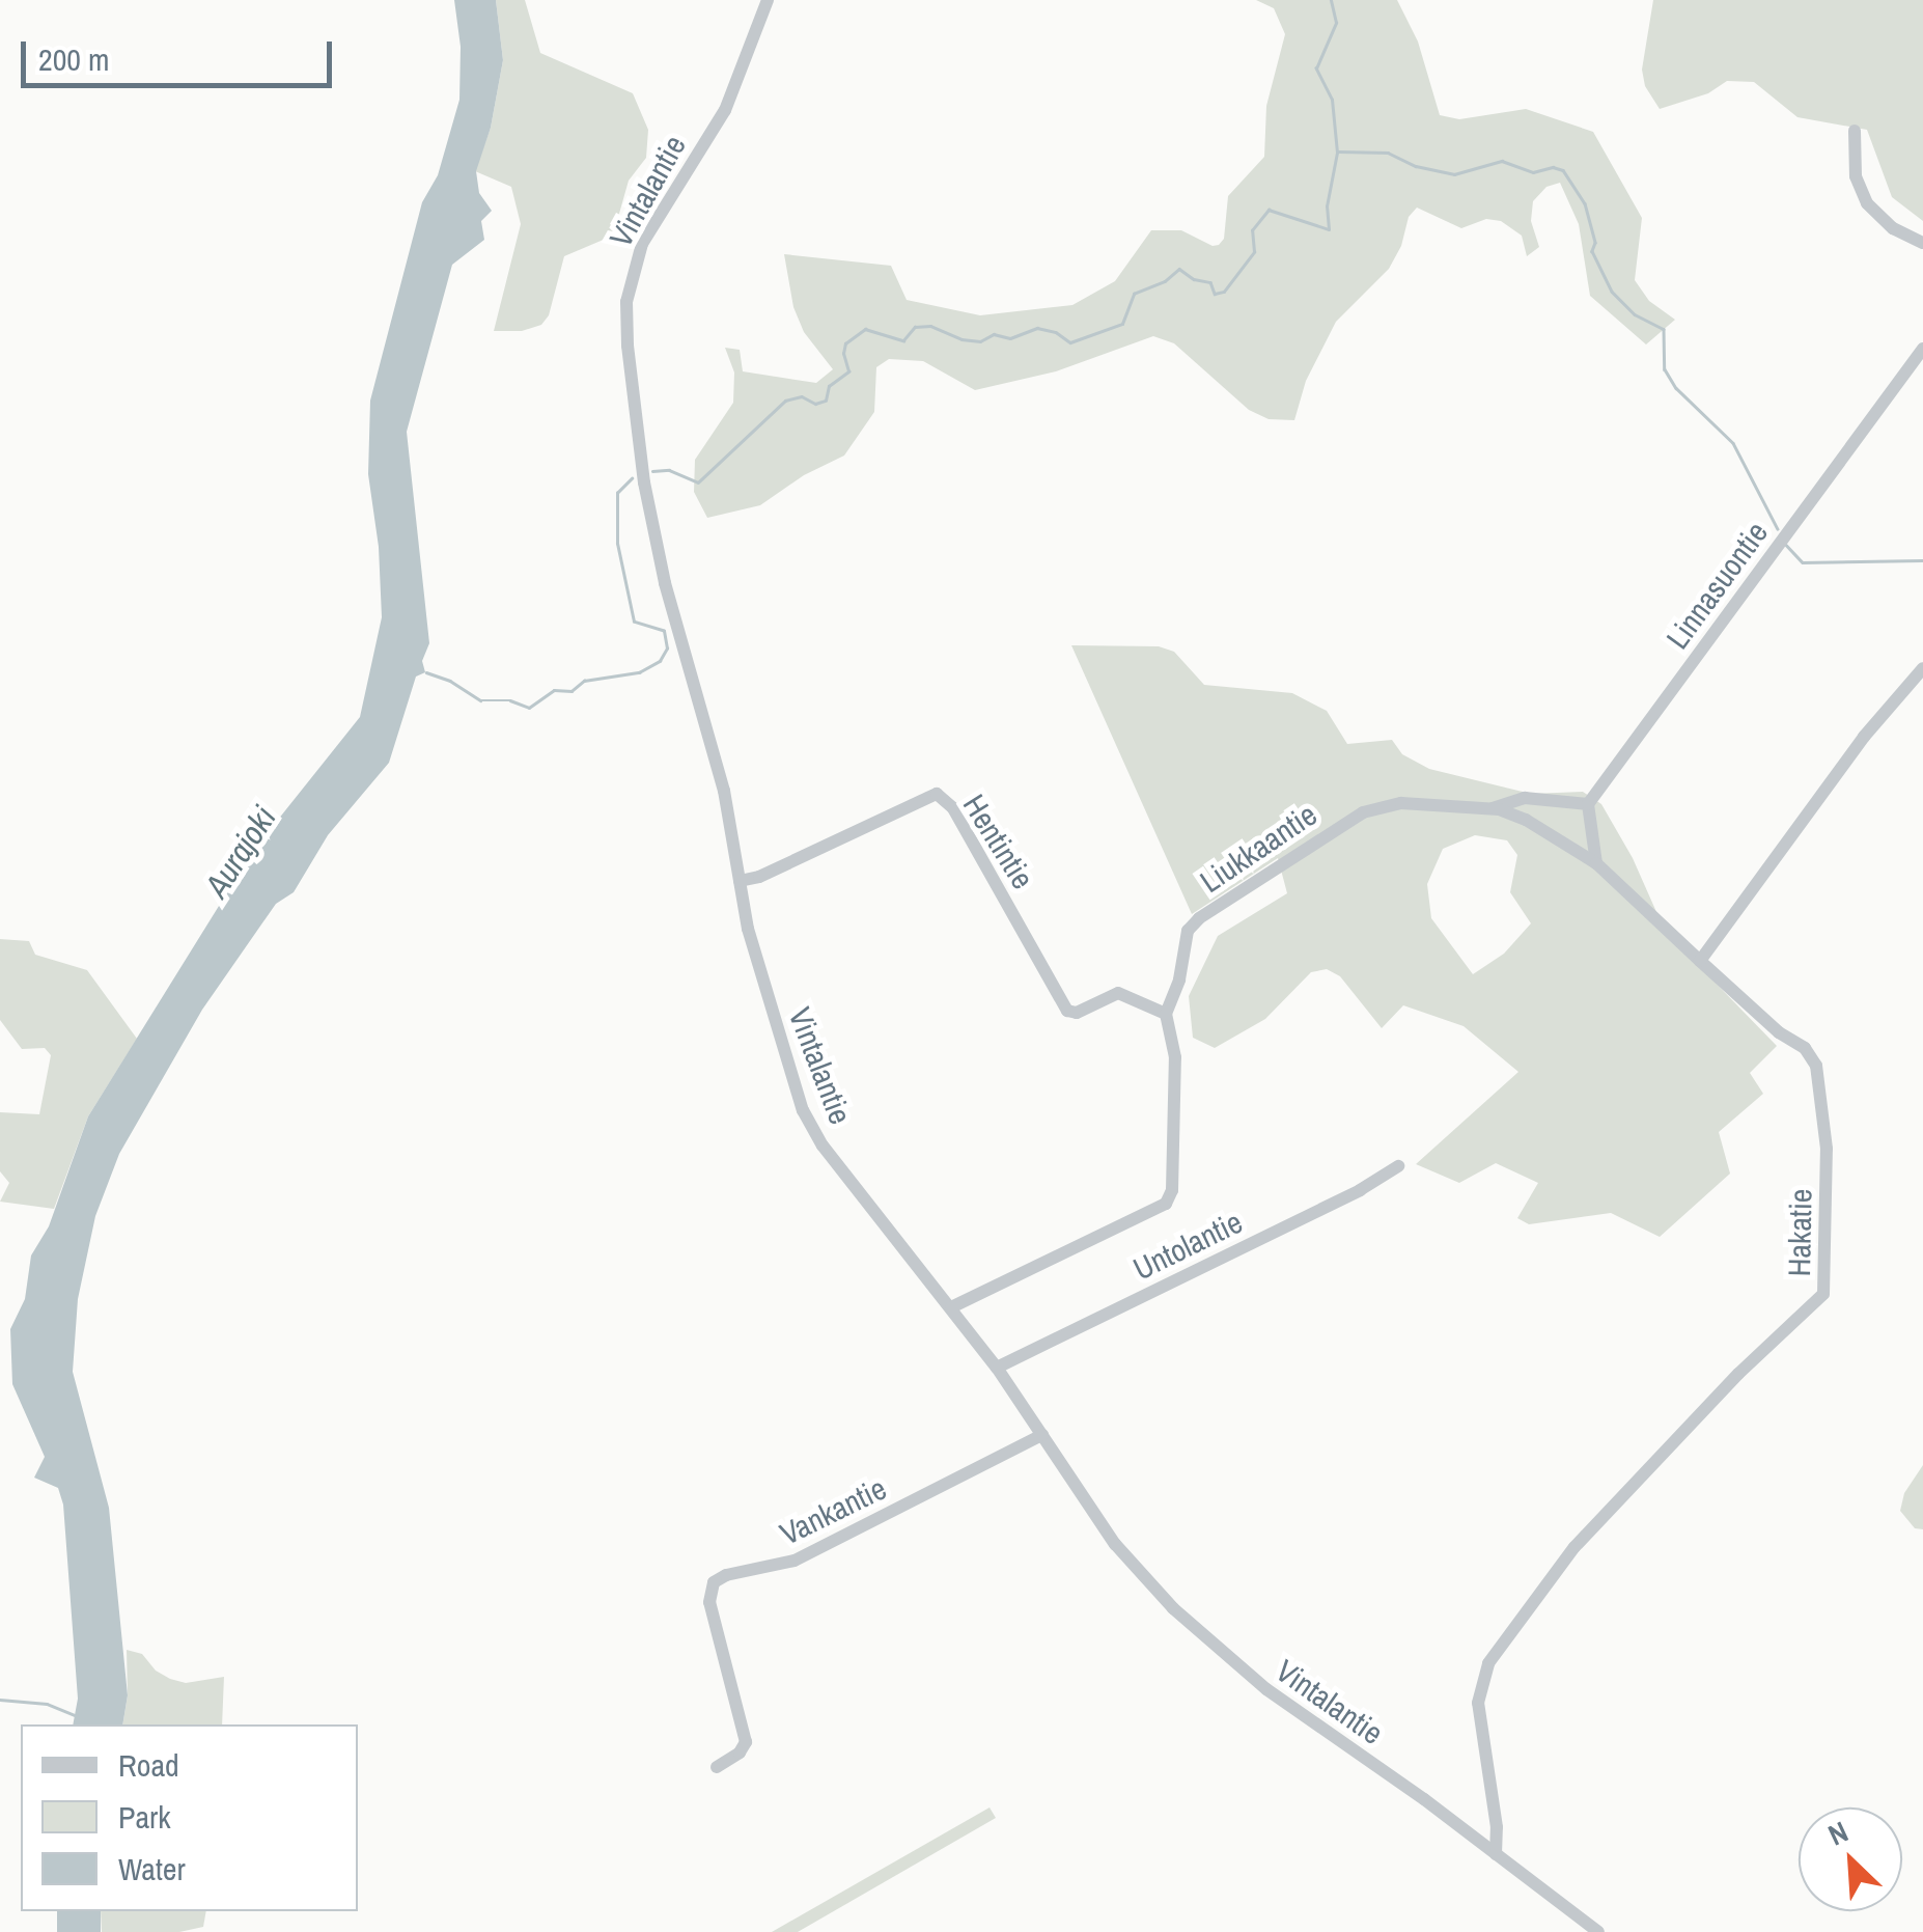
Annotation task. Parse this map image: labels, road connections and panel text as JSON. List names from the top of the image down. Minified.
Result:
{"streets":{"street":["Vintalantie","Linnasuontie","Hentintie","Liukkaantie","Hakatie","Untolantie","Vankantie"]},"crossings":[["Vintalantie","Hentintie"],["Vintalantie","Liukkaantie"],["Vintalantie","Hakatie"],["Vintalantie","Untolantie"],["Vintalantie","Vankantie"],["Hentintie","Liukkaantie"],["Liukkaantie","Hakatie"]],"water":["Aurajoki"],"legend":["Road","Park","Water"],"scale_bar":"200 m","north":"top left"}
